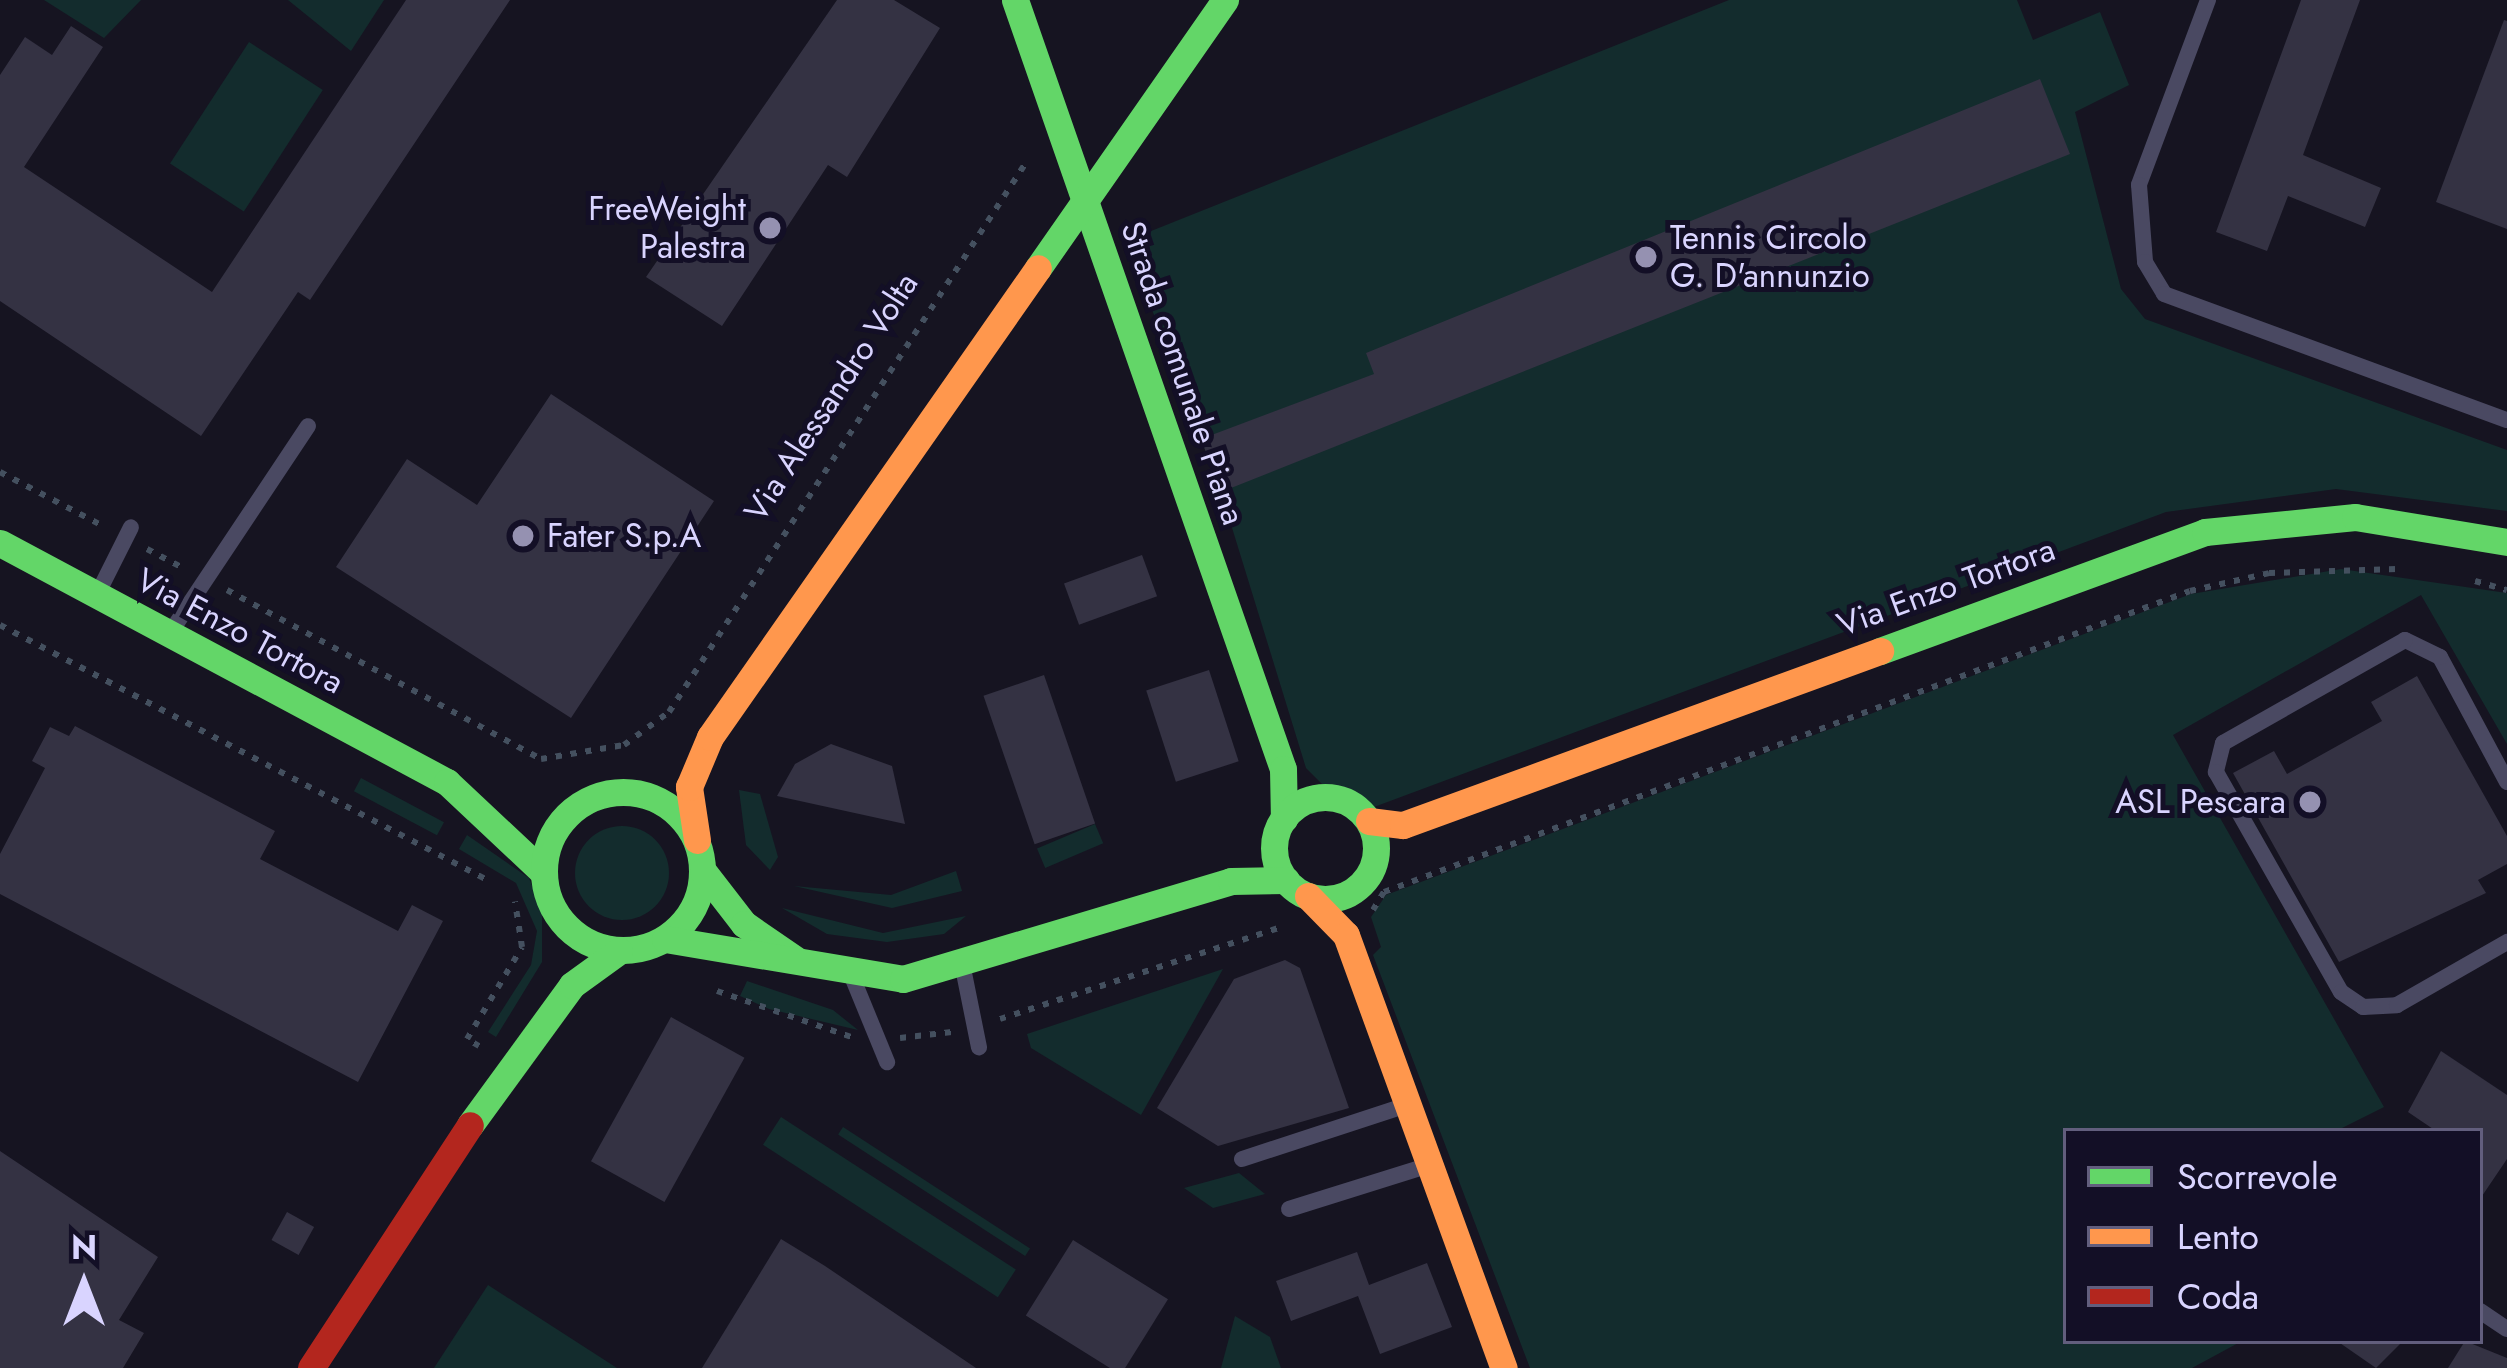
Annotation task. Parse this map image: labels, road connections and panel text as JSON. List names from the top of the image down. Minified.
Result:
{"streets":{"street":["Strada comunale Piana","Via Enzo Tortora"],"path":["Via Alessandro Volta"]},"crossings":[["Strada comunale Piana","Via Alessandro Volta"],["Strada comunale Piana","Via Enzo Tortora"]],"places":["FreeWeight Palestra","Tennis Circolo G. D'annunzio","Fater S.p.A","ASL Pescara"],"legend":["Scorrevole","Lento","Coda"],"north":"top"}
